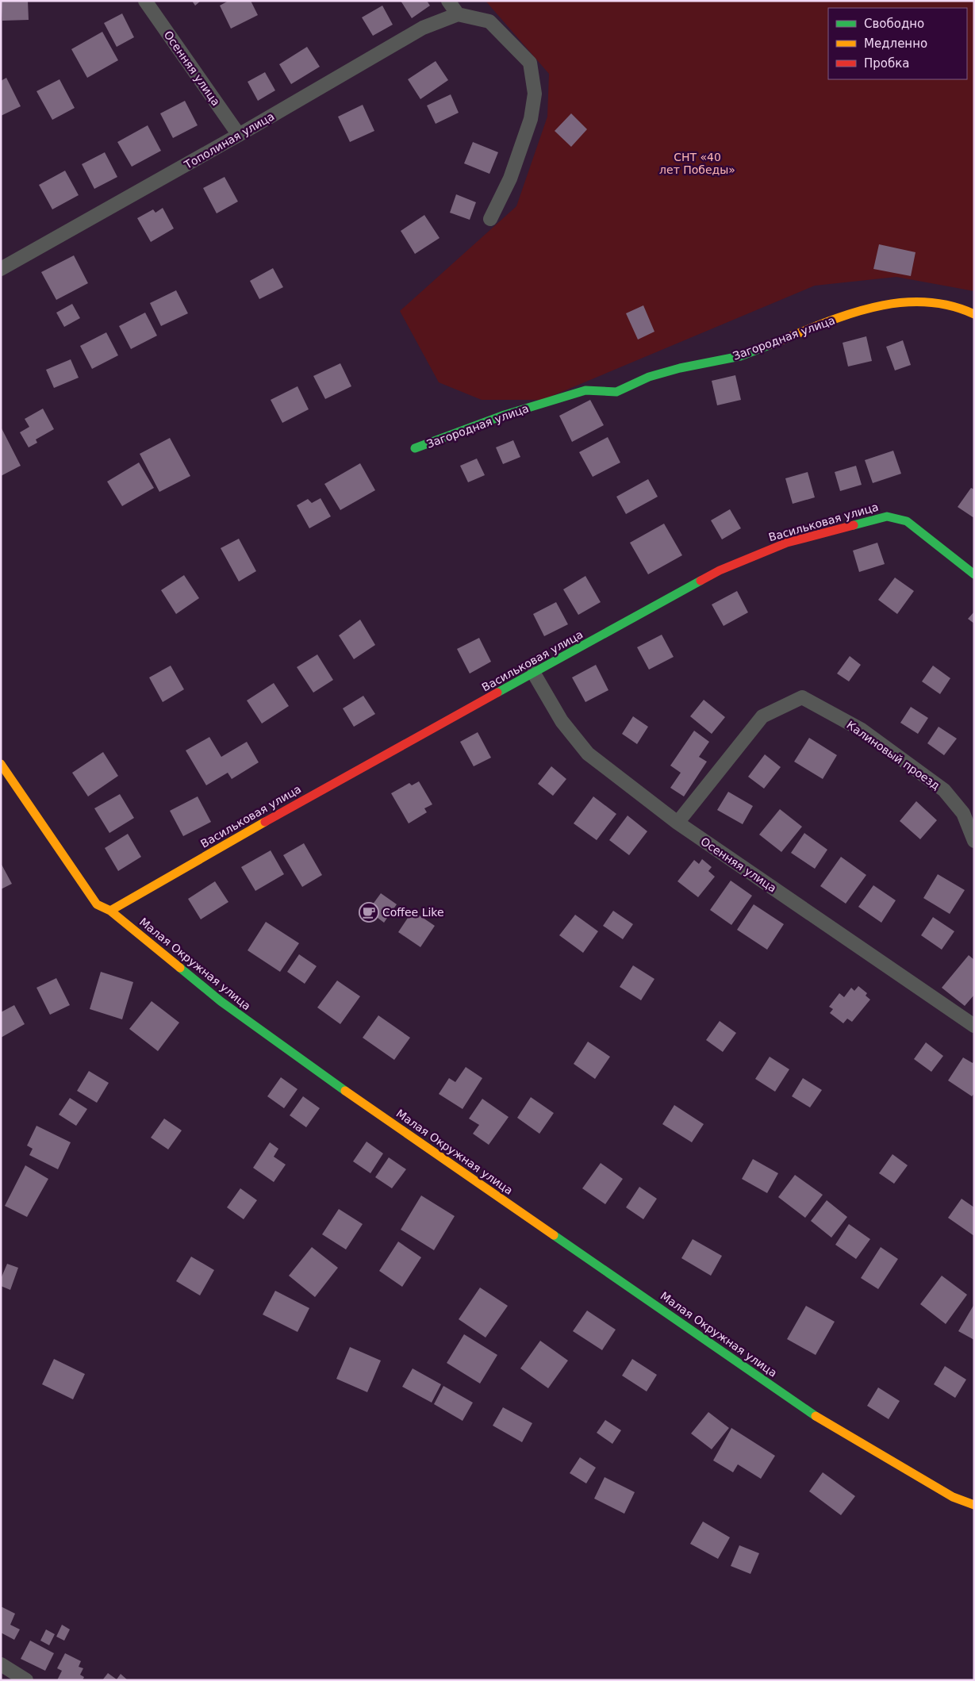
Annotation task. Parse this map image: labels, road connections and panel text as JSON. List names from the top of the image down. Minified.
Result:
{"streets":{"street":["Осенняя улица","Тополиная улица","Загородная улица","Васильковая улица","Калиновый проезд","Малая Окружная улица"]},"crossings":[["Осенняя улица","Тополиная улица"],["Осенняя улица","Васильковая улица"],["Осенняя улица","Калиновый проезд"],["Васильковая улица","Малая Окружная улица"]],"parks":["СНТ «40 лет Победы»"],"places":{"cafe":["Coffee Like"]},"legend":["Свободно","Медленно","Пробка"]}
